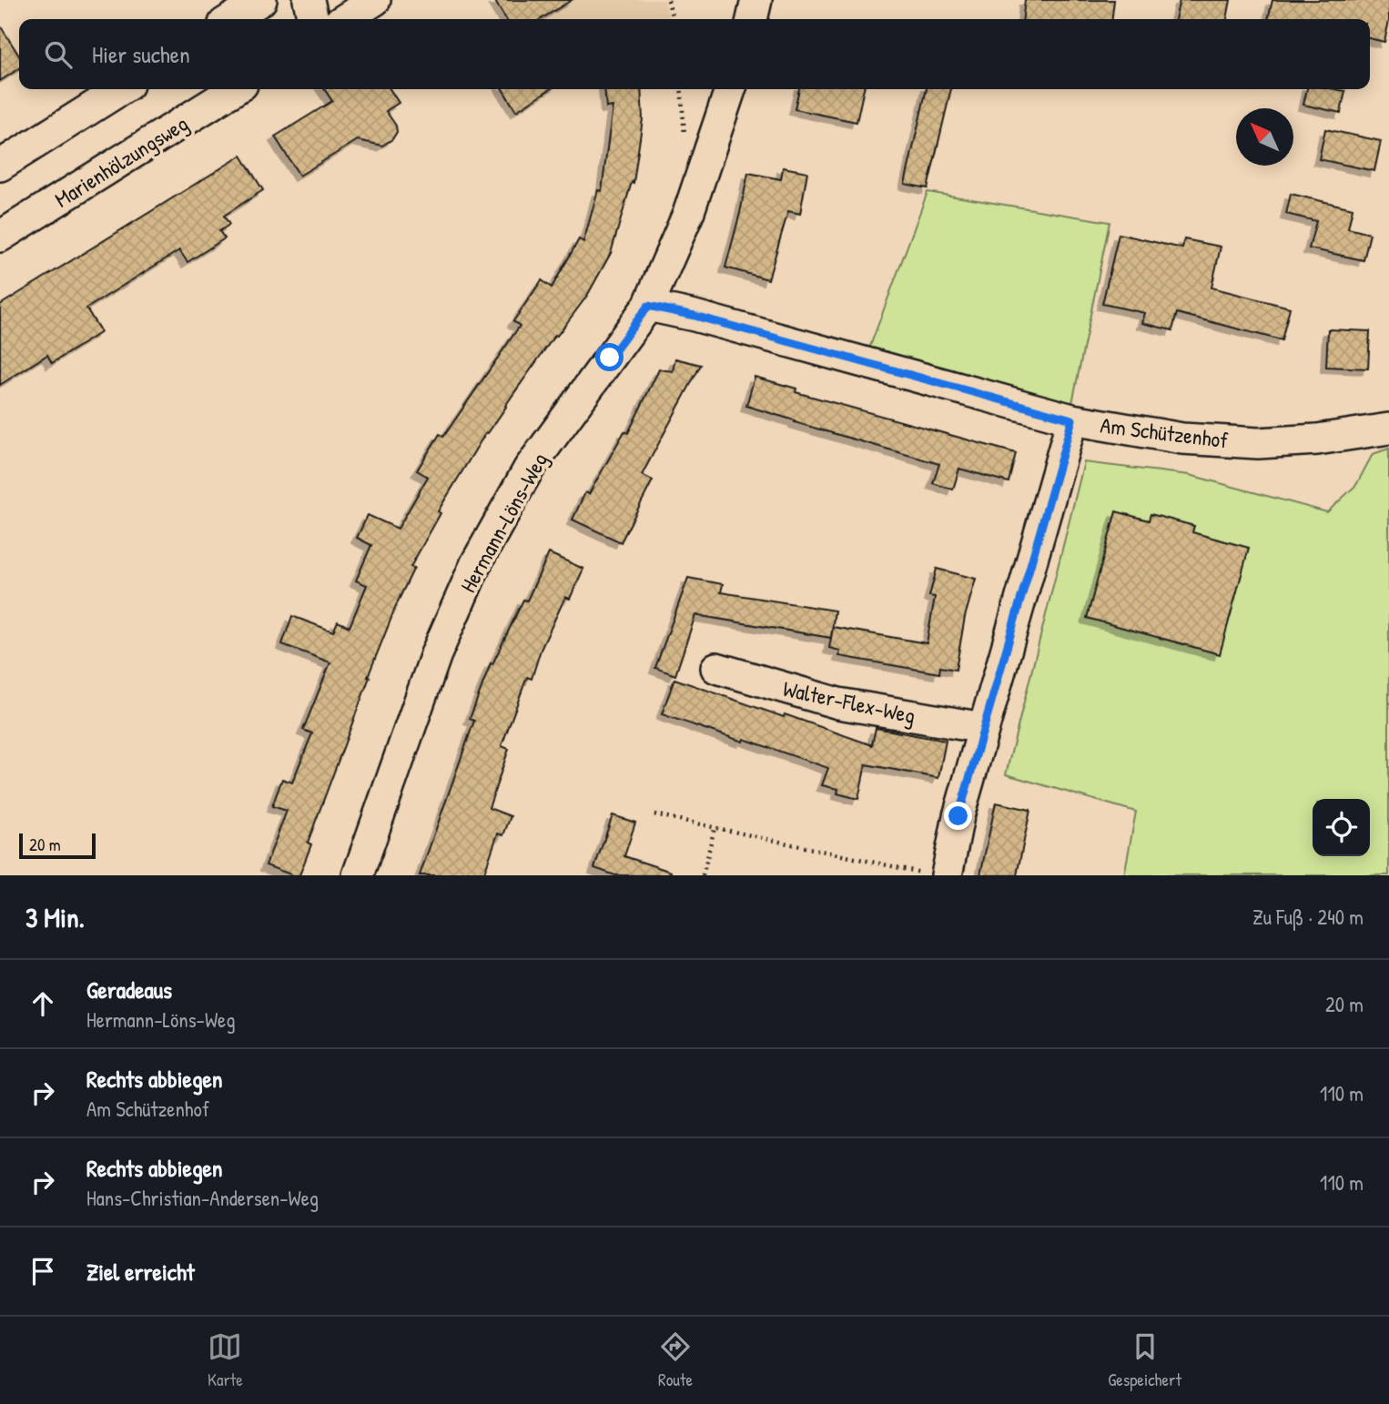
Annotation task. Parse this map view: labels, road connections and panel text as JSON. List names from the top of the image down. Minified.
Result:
{"streets":{"street":["Marienhölzungsweg","Am Schützenhof","Hermann-Löns-Weg","Walter-Flex-Weg"]},"crossings":[["Am Schützenhof","Hermann-Löns-Weg"]],"scale_bar":"20 m","north":"top left","page":{"search":"Hier suchen","scale":"20 m","heading":["3 Min.","Zu Fuß · 240 m"],"list":[["Geradeaus","Hermann-Löns-Weg","20 m"],["Rechts abbiegen","Am Schützenhof","110 m"],["Rechts abbiegen","Hans-Christian-Andersen-Weg","110 m"],"Ziel erreicht"],"nav":["Karte","Route","Gespeichert"]}}
